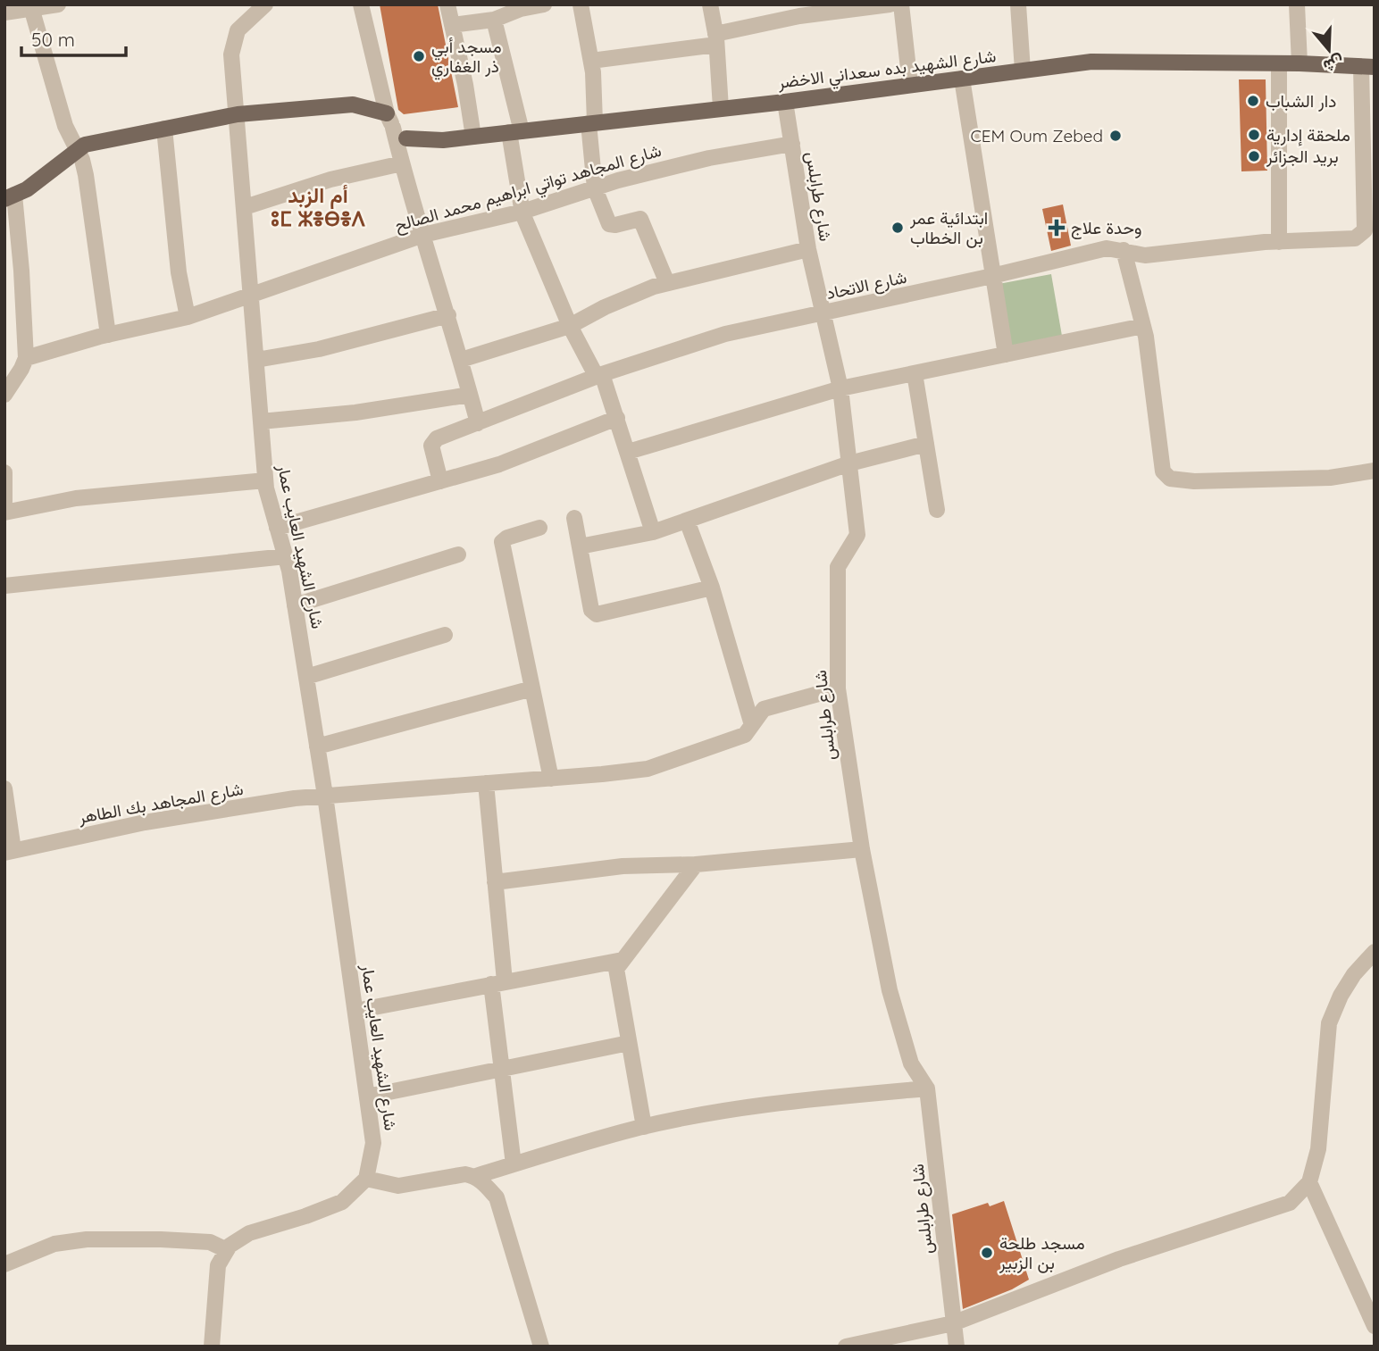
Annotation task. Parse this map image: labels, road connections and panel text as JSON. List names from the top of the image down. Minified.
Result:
{"streets":{"main road":["شارع الشهيد بده سعداني الاخضر"],"street":["شارع المجاهد تواتي ابراهيم محمد الصالح","شارع طرابلس","شارع الاتحاد","شارع الشهيد العايب عمار","شارع المجاهد بك الطاهر"]},"crossings":[["شارع الشهيد بده سعداني الاخضر","شارع طرابلس"],["شارع الشهيد بده سعداني الاخضر","شارع الاتحاد"],["شارع المجاهد تواتي ابراهيم محمد الصالح","شارع طرابلس"],["شارع المجاهد تواتي ابراهيم محمد الصالح","شارع الشهيد العايب عمار"],["شارع طرابلس","شارع الاتحاد"],["شارع طرابلس","شارع المجاهد بك الطاهر"],["شارع الشهيد العايب عمار","شارع المجاهد بك الطاهر"]],"districts":["أم الزبد ⵓⵎ ⵣⴻⴱⴻⴷ"],"places":{"other":["مسجد أبي ذر الغفاري","دار الشباب","ملحقة إدارية","CEM Oum Zebed","بريد الجزائر","ابتدائية عمر بن الخطاب","مسجد طلحة بن الزبير"],"health":["وحدة علاج"]},"scale_bar":"50 m","north":"bottom"}
